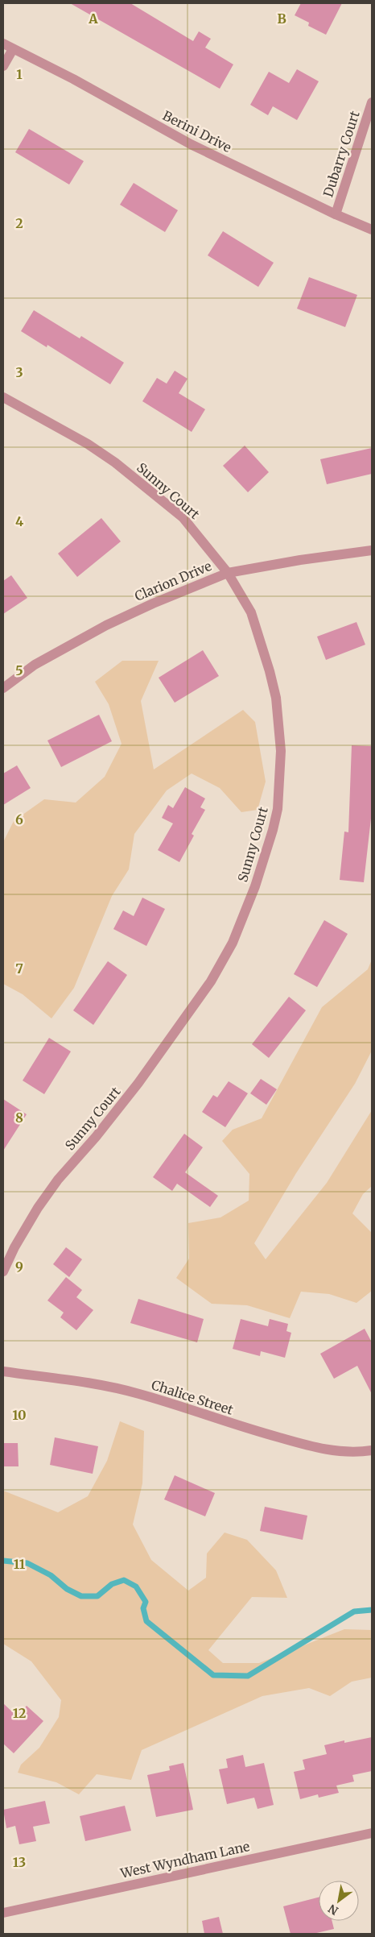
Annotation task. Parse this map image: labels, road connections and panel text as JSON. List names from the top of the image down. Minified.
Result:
{"streets":{"street":["Berini Drive","Dubarry Court","Sunny Court","Clarion Drive","Chalice Street","West Wyndham Lane"]},"crossings":[["Berini Drive","Dubarry Court"],["Sunny Court","Clarion Drive"]],"north":"bottom left","grid":{"columns":["A","B"],"rows":["1","2","3","4","5","6","7","8","9","10","11","12","13"]}}
